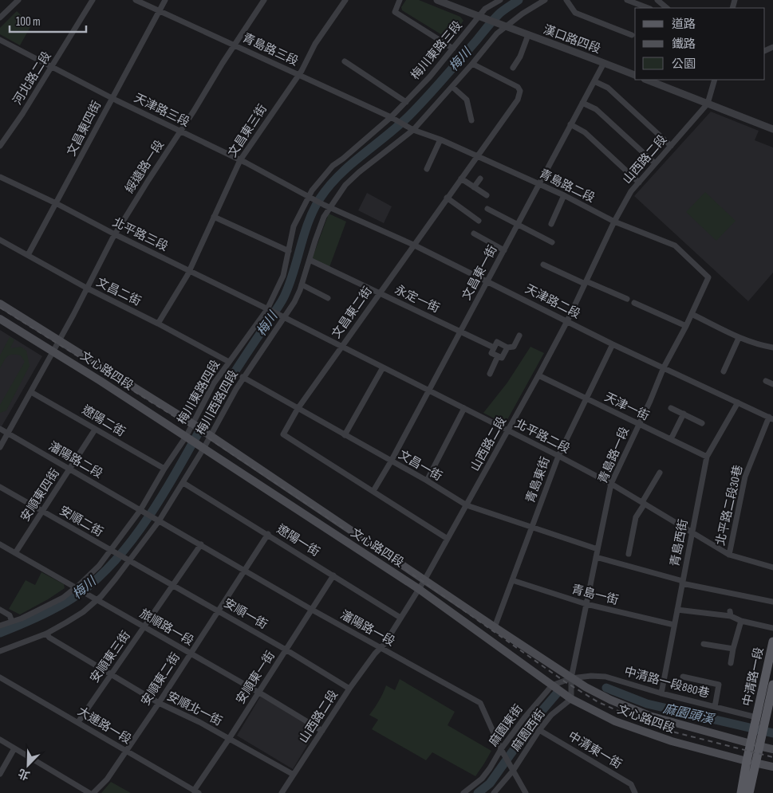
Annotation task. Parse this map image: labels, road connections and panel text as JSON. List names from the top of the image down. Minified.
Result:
{"streets":{"main road":["文心路四段","中清路一段"],"street":["漢口路四段","青島路三段","梅川東路三段","河北路二段","天津路三段","文昌東四街","文昌東三街","山西路二段","綏遠路一段","青島路二段","北平路三段","文昌東一街","文昌二街","永定一街","天津路二段","文昌東二街","梅川東路四段","梅川西路四段","天津一街","遼陽二街","北平路二段","青島路一段","瀋陽路二段","文昌一街","青島東街","安順東四街","北平路二段30巷","安順二街","遼陽一街","青島西街","青島一街","安順一街","旅順路一段","瀋陽路一段","安順東三街","安順東一街","安順東二街","中清路一段880巷","安順北一街","大連路一段","麻園東街","麻園西街","中清東一街"]},"crossings":[["漢口路四段","梅川東路三段"],["漢口路四段","文昌東一街"],["漢口路四段","梅川西路四段"],["青島路三段","梅川東路三段"],["青島路三段","文昌東四街"],["青島路三段","文昌東三街"],["青島路三段","綏遠路一段"],["青島路三段","青島路二段"],["青島路三段","梅川東路四段"],["青島路三段","梅川西路四段"],["梅川東路三段","梅川東路四段"],["河北路二段","天津路三段"],["天津路三段","文昌東四街"],["天津路三段","文昌東三街"],["天津路三段","綏遠路一段"],["天津路三段","天津路二段"],["天津路三段","梅川東路四段"],["文昌東四街","北平路三段"],["文昌東四街","文昌二街"],["文昌東三街","北平路三段"],["文昌東三街","文昌二街"],["山西路二段","青島路二段"],["山西路二段","天津路二段"],["山西路二段","文昌東二街"],["山西路二段","文心路四段"],["山西路二段","天津一街"],["山西路二段","北平路二段"],["山西路二段","文昌一街"],["山西路二段","遼陽一街"],["山西路二段","安順一街"],["山西路二段","旅順路一段"],["山西路二段","瀋陽路一段"],["山西路二段","安順北一街"],["綏遠路一段","北平路三段"],["綏遠路一段","文昌二街"],["綏遠路一段","文心路四段"],["綏遠路一段","遼陽二街"],["綏遠路一段","瀋陽路二段"],["青島路二段","文昌東一街"],["青島路二段","文昌東二街"],["青島路二段","梅川西路四段"],["青島路二段","青島路一段"],["北平路三段","梅川東路四段"],["北平路三段","北平路二段"],["文昌東一街","永定一街"],["文昌東一街","天津路二段"],["文昌東一街","文昌東二街"],["文昌東一街","北平路二段"],["文昌東一街","文昌一街"],["文昌二街","梅川東路四段"],["永定一街","文昌東二街"],["永定一街","梅川西路四段"],["天津路二段","文昌東二街"],["天津路二段","梅川西路四段"],["天津路二段","青島路一段"],["天津路二段","青島東街"],["天津路二段","北平路二段30巷"],["天津路二段","青島西街"],["文昌東二街","梅川西路四段"],["文昌東二街","北平路二段"],["文昌東二街","文昌一街"],["文心路四段","梅川東路四段"],["文心路四段","梅川西路四段"],["文心路四段","青島路一段"],["文心路四段","青島東街"],["文心路四段","中清路一段880巷"],["文心路四段","麻園東街"],["文心路四段","麻園西街"],["梅川東路四段","遼陽二街"],["梅川東路四段","瀋陽路二段"],["梅川東路四段","安順二街"],["梅川東路四段","旅順路一段"],["梅川西路四段","北平路二段"],["梅川西路四段","瀋陽路二段"],["梅川西路四段","文昌一街"],["梅川西路四段","安順二街"],["梅川西路四段","遼陽一街"],["梅川西路四段","安順一街"],["梅川西路四段","旅順路一段"],["梅川西路四段","瀋陽路一段"],["梅川西路四段","安順北一街"],["天津一街","青島路一段"],["天津一街","青島東街"],["天津一街","青島西街"],["遼陽二街","安順東四街"],["北平路二段","青島路一段"],["北平路二段","青島東街"],["北平路二段","北平路二段30巷"],["北平路二段","青島西街"],["青島路一段","文昌一街"],["青島路一段","青島一街"],["青島路一段","中清路一段880巷"],["青島路一段","麻園東街"],["瀋陽路二段","安順東四街"],["瀋陽路二段","瀋陽路一段"],["文昌一街","青島東街"],["青島東街","青島一街"],["安順東四街","安順二街"],["安順東四街","旅順路一段"],["安順二街","安順一街"],["遼陽一街","安順東一街"],["遼陽一街","安順東二街"],["青島西街","青島一街"],["青島西街","中清路一段880巷"],["安順一街","安順東三街"],["安順一街","安順東一街"],["安順一街","安順東二街"],["旅順路一段","安順東三街"],["旅順路一段","安順東一街"],["旅順路一段","安順東二街"],["瀋陽路一段","安順東三街"],["瀋陽路一段","安順東一街"],["瀋陽路一段","安順東二街"],["瀋陽路一段","麻園東街"],["瀋陽路一段","麻園西街"],["安順東三街","安順北一街"],["安順東三街","大連路一段"],["中清路一段","中清路一段880巷"],["安順東一街","安順北一街"],["安順東一街","大連路一段"],["安順東二街","安順北一街"],["安順東二街","大連路一段"],["中清路一段880巷","麻園東街"],["麻園西街","中清東一街"]],"water":["梅川","麻園頭溪"],"legend":["道路","鐵路","公園"],"scale_bar":"100 m","north":"bottom left"}
